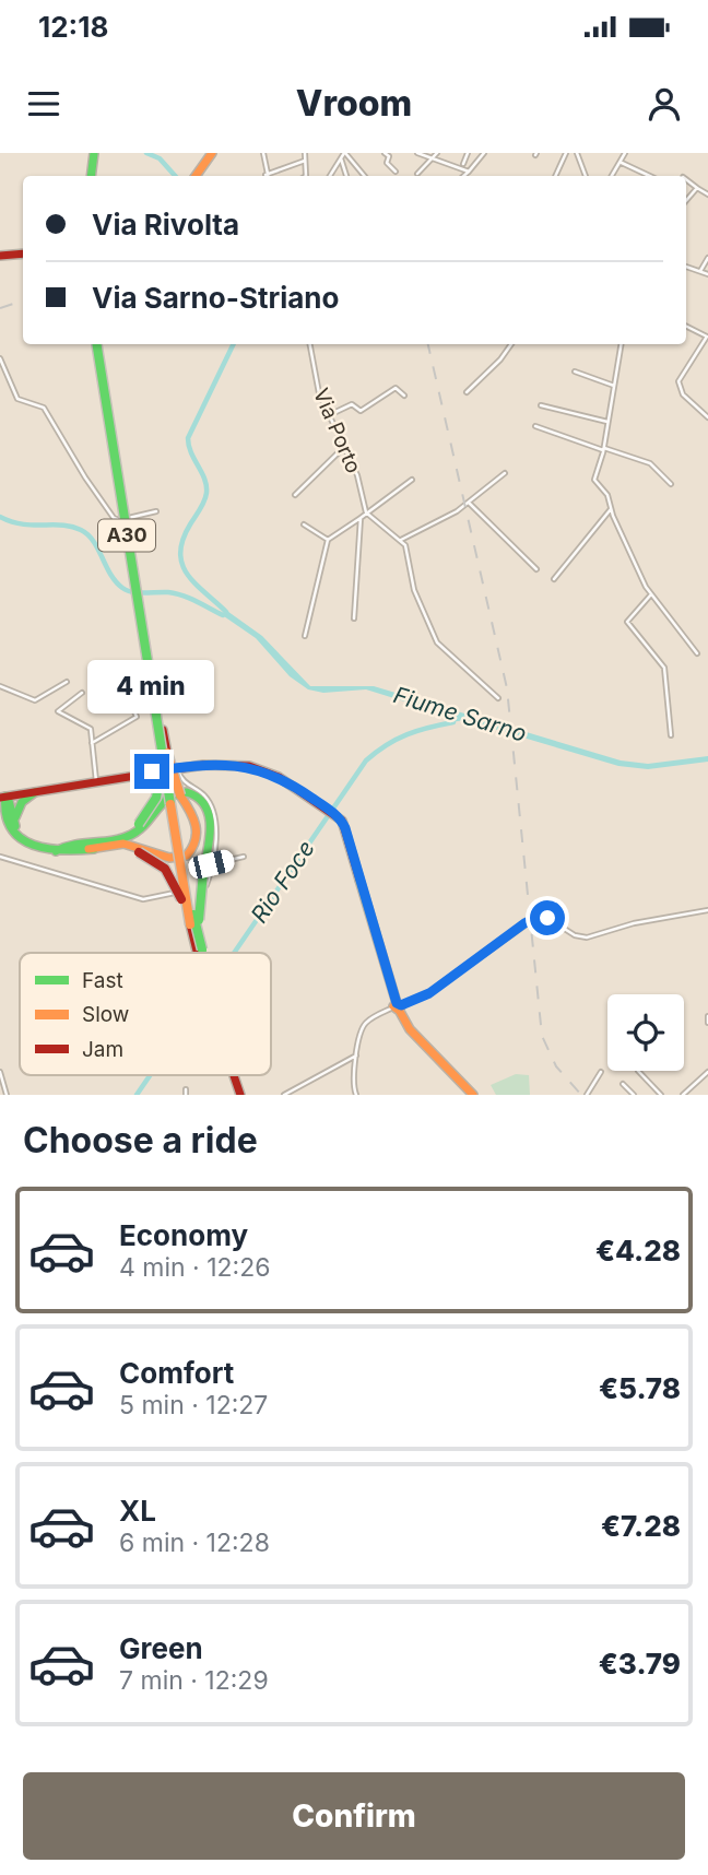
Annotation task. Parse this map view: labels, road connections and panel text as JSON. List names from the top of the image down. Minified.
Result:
{"streets":{"main road":["A30"],"street":["Via Porto"]},"water":["Fiume Sarno","Rio Foce"],"legend":["Fast","Slow","Jam"],"page":{"status":"12:18","header":"Vroom","banner":["Via Rivolta","Via Sarno-Striano"],"bubble":"4 min","heading":"Choose a ride","list":[{"name":"Economy","note":"4 min · 12:26","value":"€4.28"},{"name":"Comfort","note":"5 min · 12:27","value":"€5.78"},{"name":"XL","note":"6 min · 12:28","value":"€7.28"},{"name":"Green","note":"7 min · 12:29","value":"€3.79"}],"buttons":"Confirm"}}
